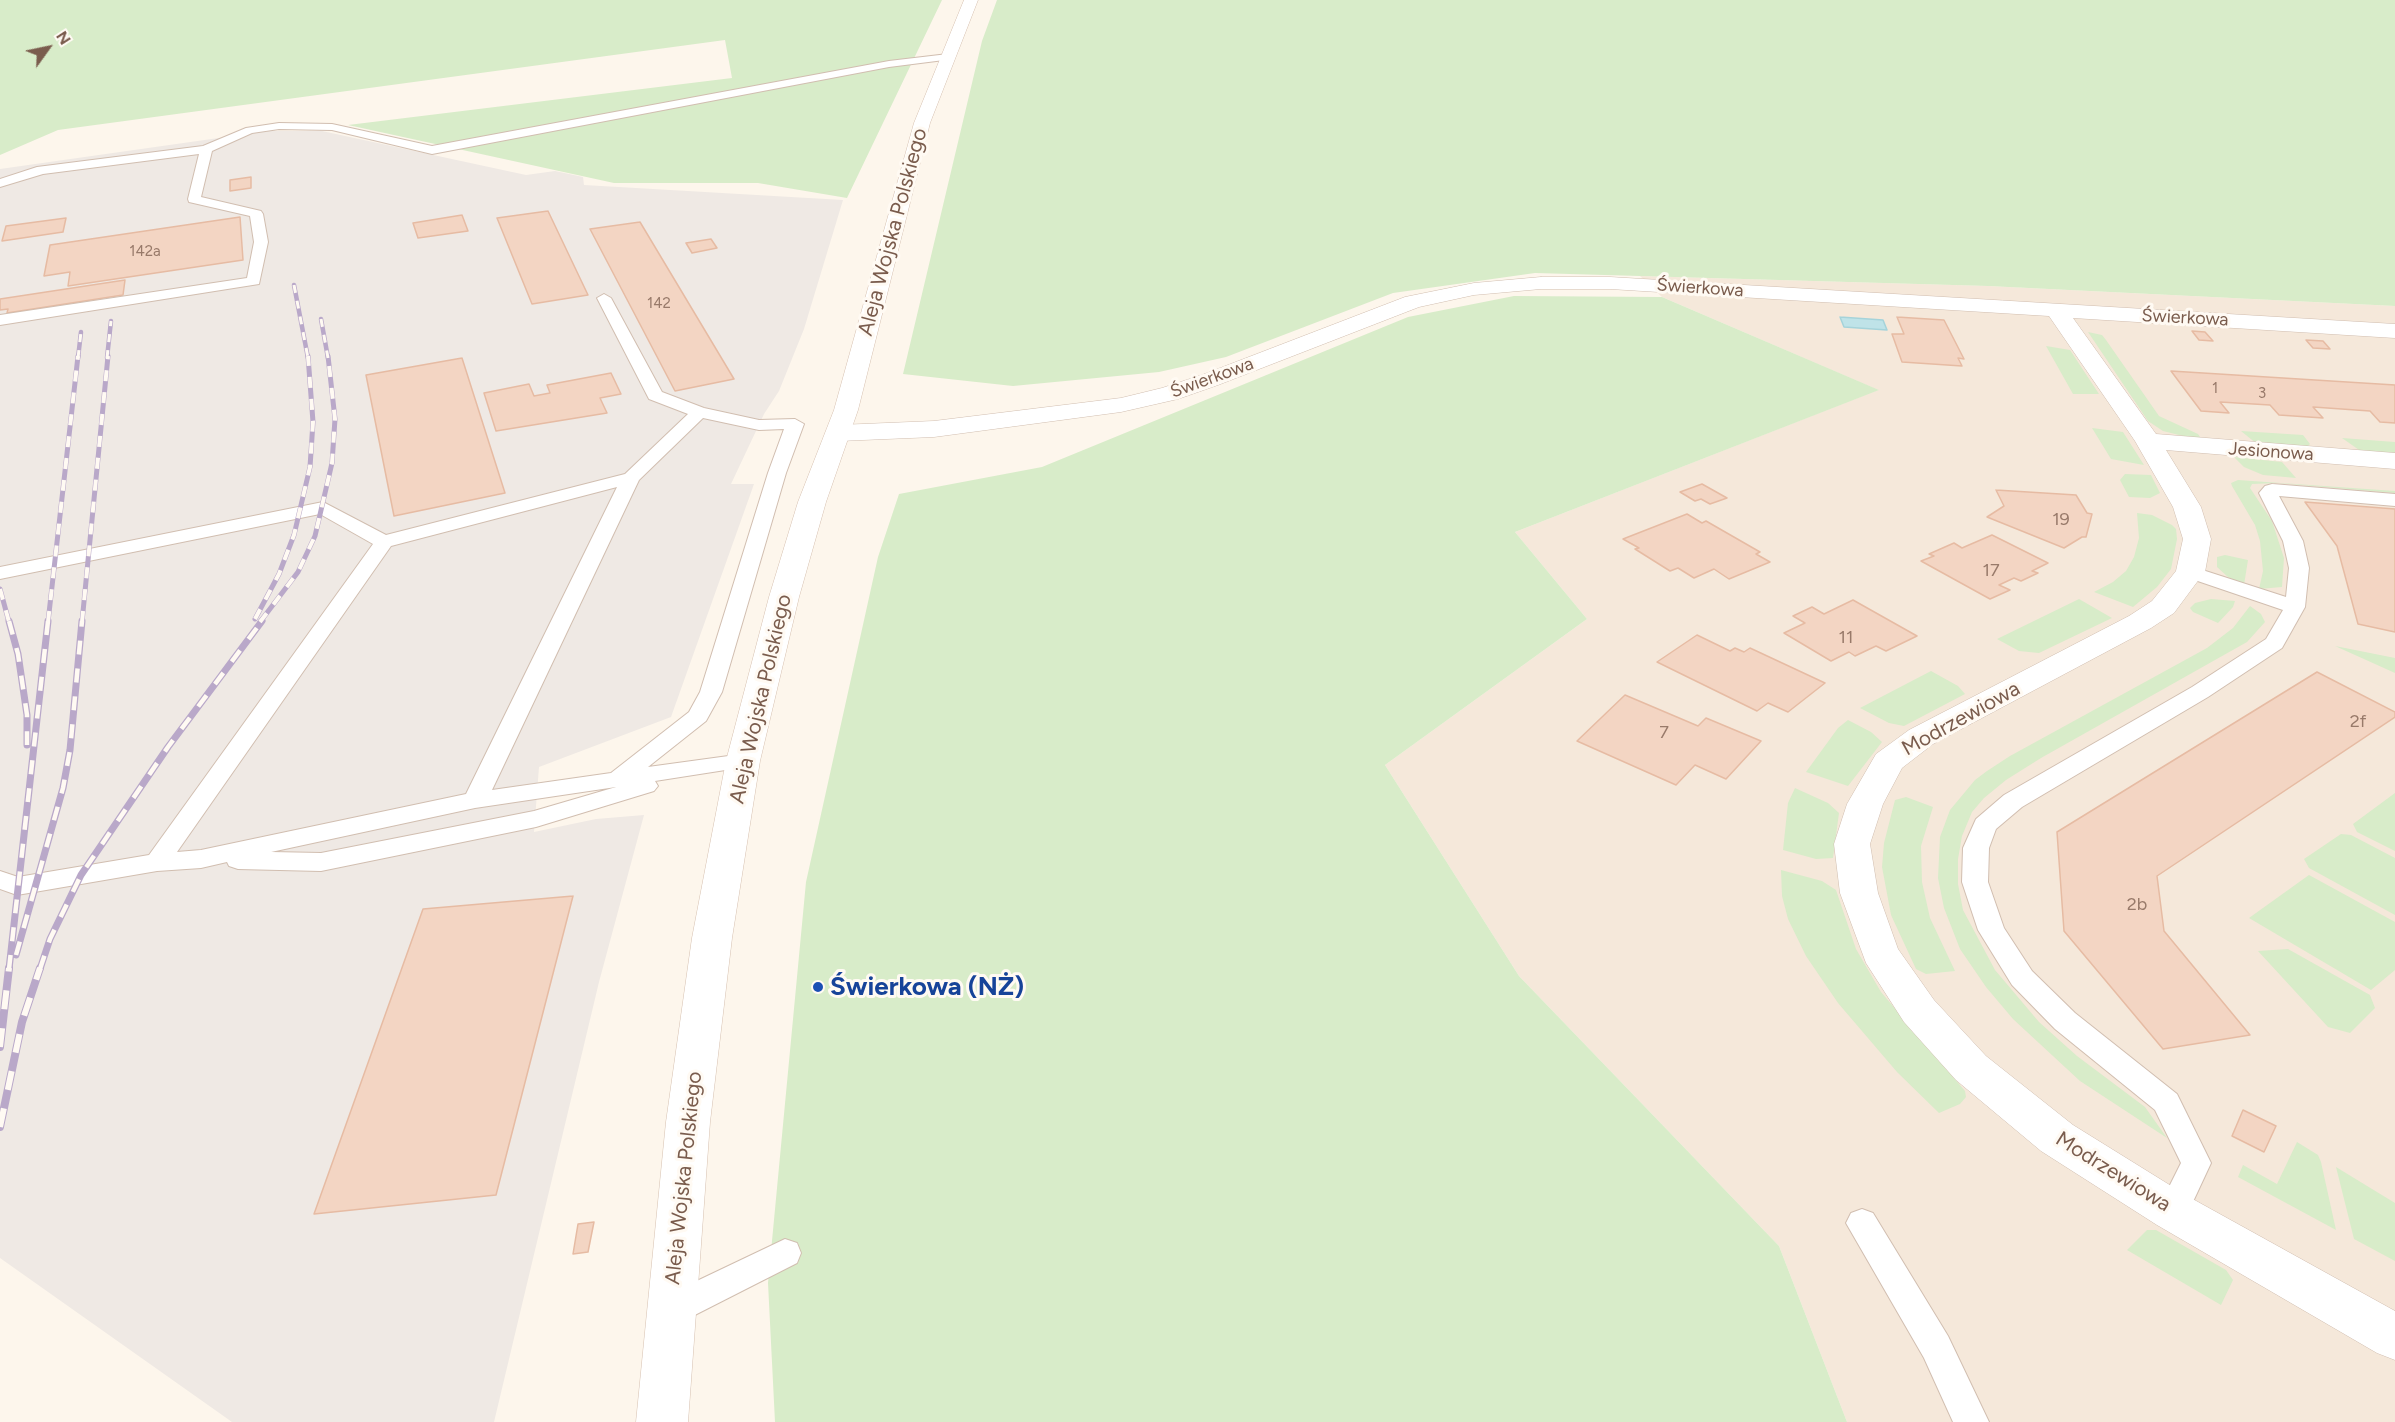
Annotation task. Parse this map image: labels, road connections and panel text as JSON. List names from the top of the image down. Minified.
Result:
{"streets":{"street":["Aleja Wojska Polskiego","Świerkowa","Jesionowa","Modrzewiowa"]},"crossings":[["Aleja Wojska Polskiego","Świerkowa"],["Świerkowa","Modrzewiowa"],["Jesionowa","Modrzewiowa"]],"places":["Świerkowa (NŻ)"],"house_numbers":["142a","142","1","3","19","17","11","2f","7","2b"],"north":"top right"}
